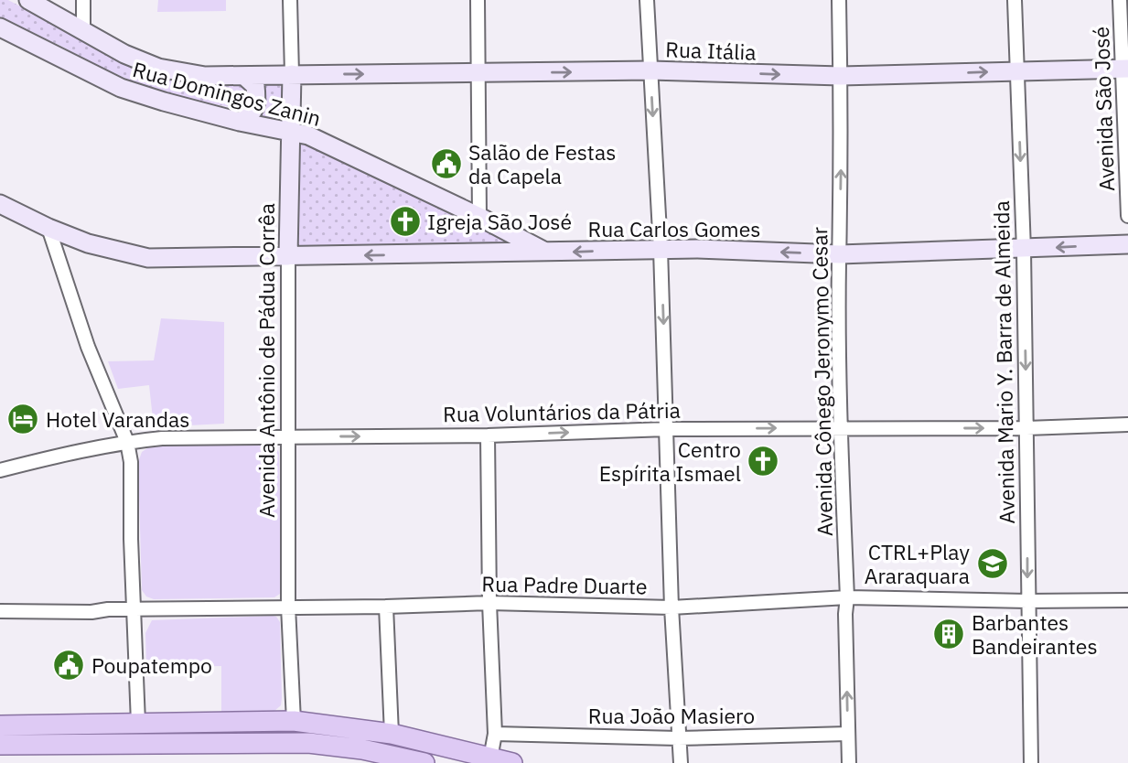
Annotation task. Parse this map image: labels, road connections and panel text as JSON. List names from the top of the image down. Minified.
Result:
{"streets":{"street":["Rua Itália","Rua Domingos Zanin","Avenida São José","Rua Carlos Gomes","Avenida Antônio de Pádua Corrêa","Avenida Mario Y. Barra de Almeida","Avenida Cônego Jeronymo Cesar","Rua Voluntários da Pátria","Rua Padre Duarte","Rua João Masiero"]},"crossings":[["Rua Itália","Rua Domingos Zanin"],["Rua Itália","Avenida São José"],["Rua Itália","Avenida Antônio de Pádua Corrêa"],["Rua Itália","Avenida Mario Y. Barra de Almeida"],["Rua Itália","Avenida Cônego Jeronymo Cesar"],["Rua Domingos Zanin","Rua Carlos Gomes"],["Rua Domingos Zanin","Avenida Antônio de Pádua Corrêa"],["Rua Carlos Gomes","Avenida Antônio de Pádua Corrêa"],["Rua Carlos Gomes","Avenida Mario Y. Barra de Almeida"],["Rua Carlos Gomes","Avenida Cônego Jeronymo Cesar"],["Avenida Antônio de Pádua Corrêa","Rua Voluntários da Pátria"],["Avenida Antônio de Pádua Corrêa","Rua Padre Duarte"],["Avenida Mario Y. Barra de Almeida","Rua Voluntários da Pátria"],["Avenida Mario Y. Barra de Almeida","Rua Padre Duarte"],["Avenida Cônego Jeronymo Cesar","Rua Voluntários da Pátria"],["Avenida Cônego Jeronymo Cesar","Rua Padre Duarte"],["Avenida Cônego Jeronymo Cesar","Rua João Masiero"]],"one_way":["Rua Itália","Rua Carlos Gomes","Avenida Mario Y. Barra de Almeida","Avenida Cônego Jeronymo Cesar","Rua Voluntários da Pátria"],"places":{"public building":["Salão de Festas da Capela","Poupatempo"],"church":["Igreja São José","Centro Espírita Ismael"],"hotel":["Hotel Varandas"],"school or university":["CTRL+Play Araraquara"],"building":["Barbantes Bandeirantes"]}}
